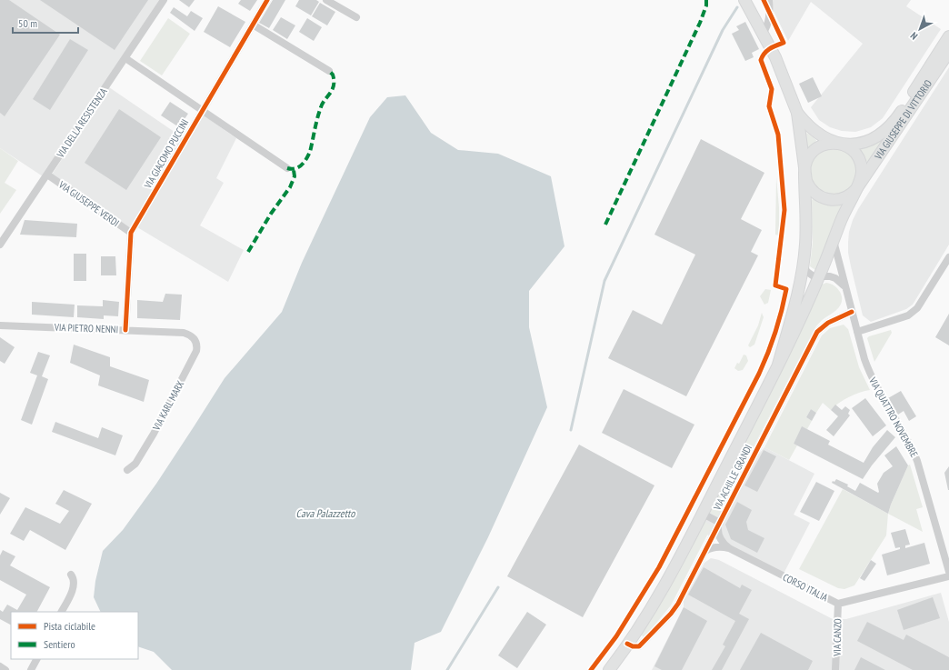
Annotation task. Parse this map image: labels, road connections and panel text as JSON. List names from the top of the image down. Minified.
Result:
{"streets":{"main road":["VIA GIUSEPPE DI VITTORIO","VIA ACHILLE GRANDI"],"street":["VIA DELLA RESISTENZA","VIA GIACOMO PUCCINI","VIA GIUSEPPE VERDI","VIA PIETRO NENNI","VIA KARL MARX","VIA QUATTRO NOVEMBRE","CORSO ITALIA","VIA CANZO"]},"crossings":[["VIA GIUSEPPE DI VITTORIO","VIA ACHILLE GRANDI"],["VIA DELLA RESISTENZA","VIA GIUSEPPE VERDI"],["VIA GIACOMO PUCCINI","VIA GIUSEPPE VERDI"],["VIA GIACOMO PUCCINI","VIA PIETRO NENNI"],["VIA PIETRO NENNI","VIA KARL MARX"],["VIA QUATTRO NOVEMBRE","VIA ACHILLE GRANDI"],["VIA ACHILLE GRANDI","CORSO ITALIA"],["CORSO ITALIA","VIA CANZO"]],"water":["Cava Palazzetto"],"legend":["Pista ciclabile","Sentiero"],"scale_bar":"50 m","north":"bottom left"}
